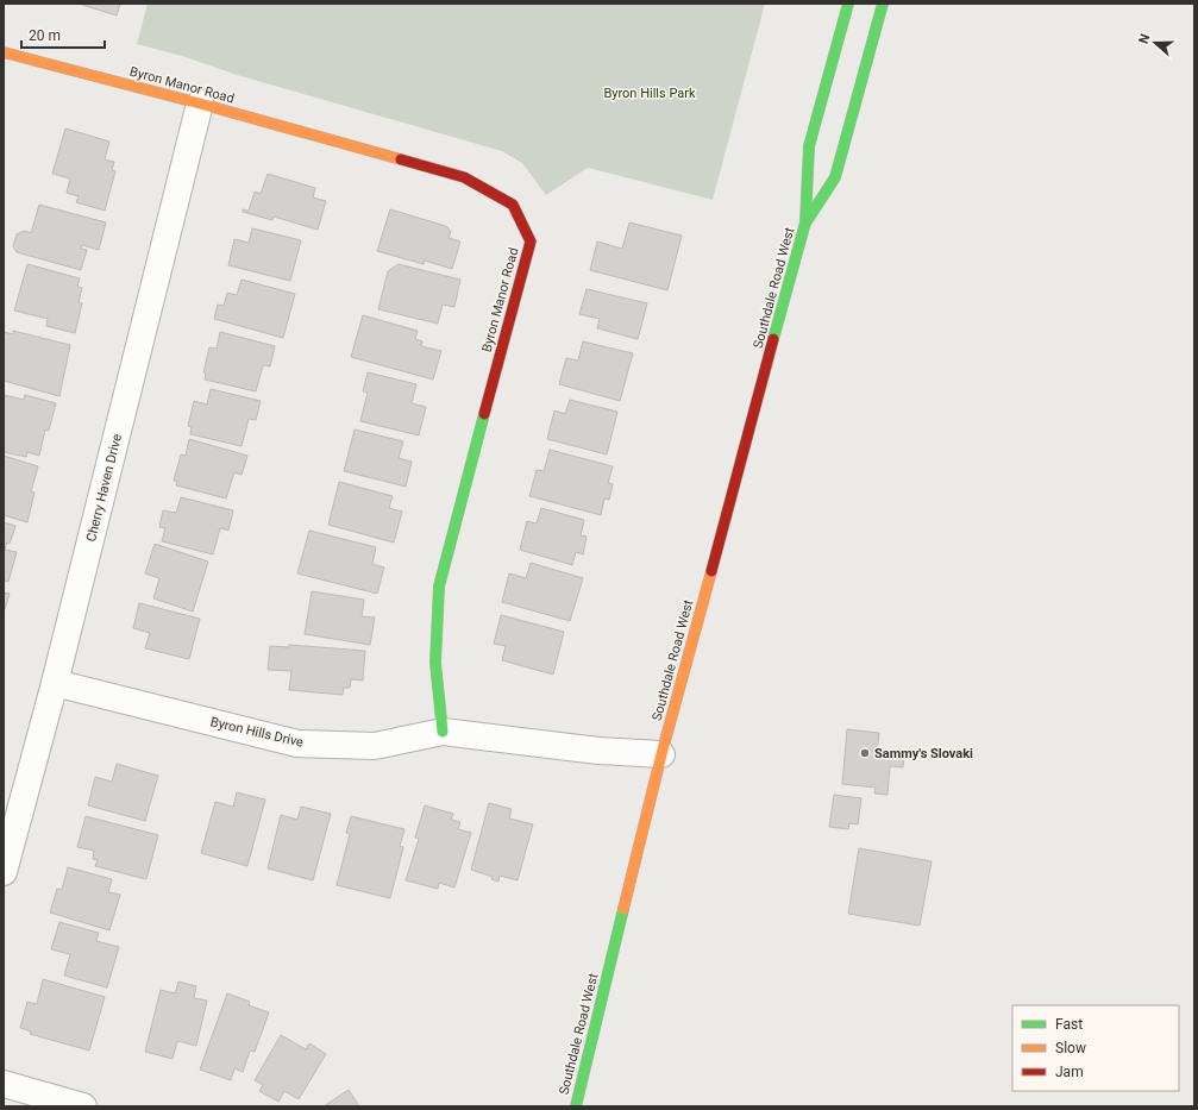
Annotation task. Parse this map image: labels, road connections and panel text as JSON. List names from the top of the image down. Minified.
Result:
{"streets":{"main road":["Byron Manor Road","Southdale Road West"],"street":["Cherry Haven Drive","Byron Hills Drive"]},"crossings":[["Byron Manor Road","Cherry Haven Drive"],["Byron Manor Road","Byron Hills Drive"],["Southdale Road West","Byron Hills Drive"],["Cherry Haven Drive","Byron Hills Drive"]],"parks":["Byron Hills Park"],"places":["Sammy's Slovaki"],"legend":["Fast","Slow","Jam"],"scale_bar":"20 m","north":"left"}
